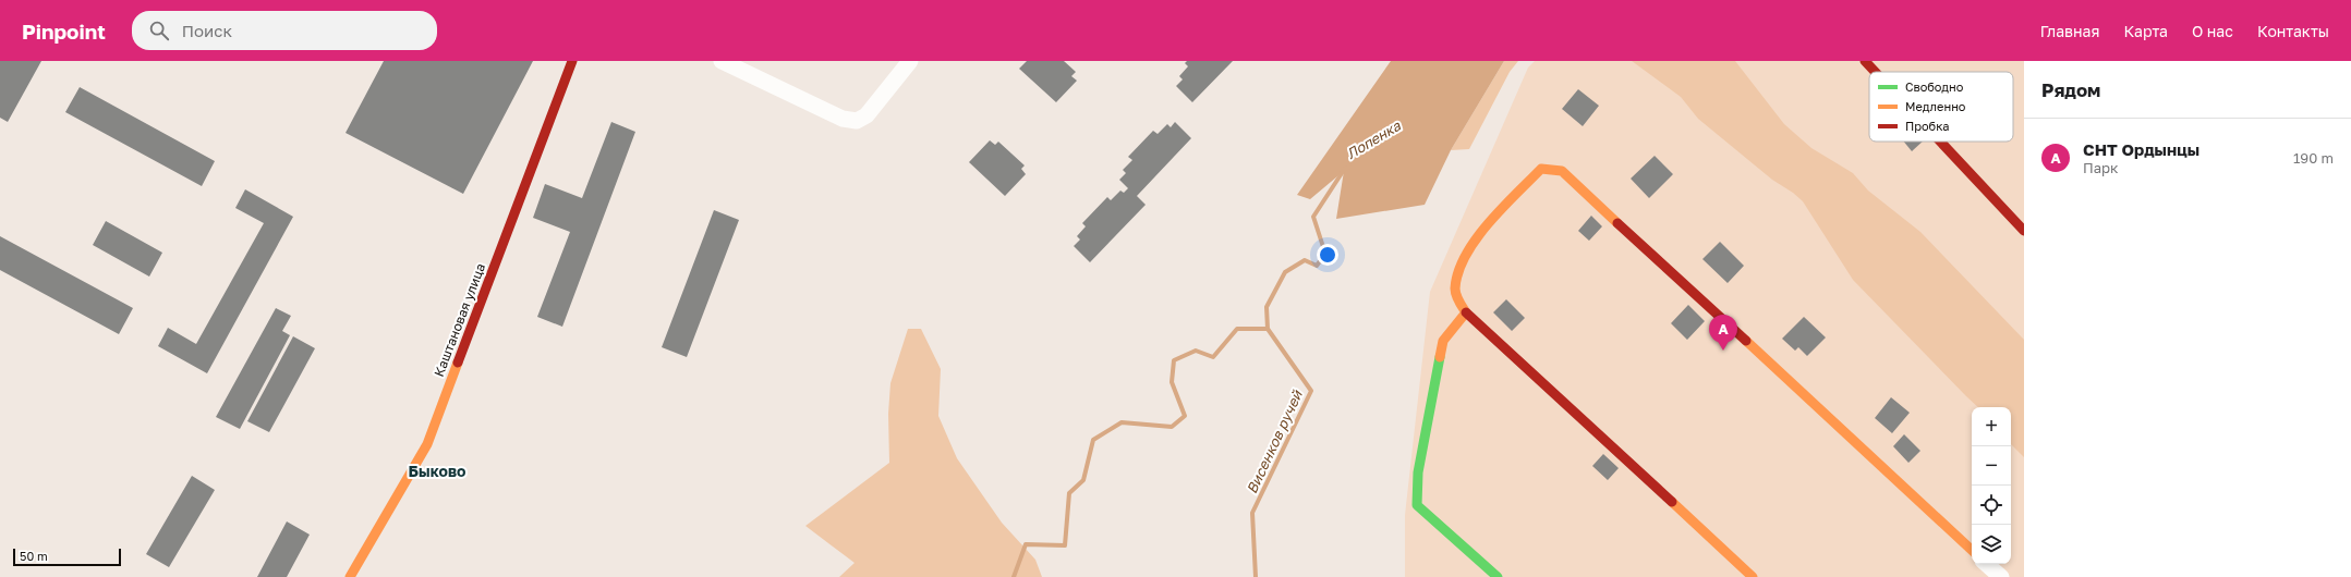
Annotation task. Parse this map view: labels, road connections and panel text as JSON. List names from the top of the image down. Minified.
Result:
{"streets":{"street":["Каштановая улица"]},"districts":["Быково"],"water":["Лопенка","Висенков ручей"],"legend":["Свободно","Медленно","Пробка"],"scale_bar":"50 m","page":{"header":"Pinpoint","search":"Поиск","nav":["Главная","Карта","О нас","Контакты"],"heading":"Рядом","list":[{"mark":"A","name":"СНТ Ордынцы","note":"Парк","value":"190 m"}],"pins":"A","map_buttons":["+","−"],"scale":"50 m"}}
